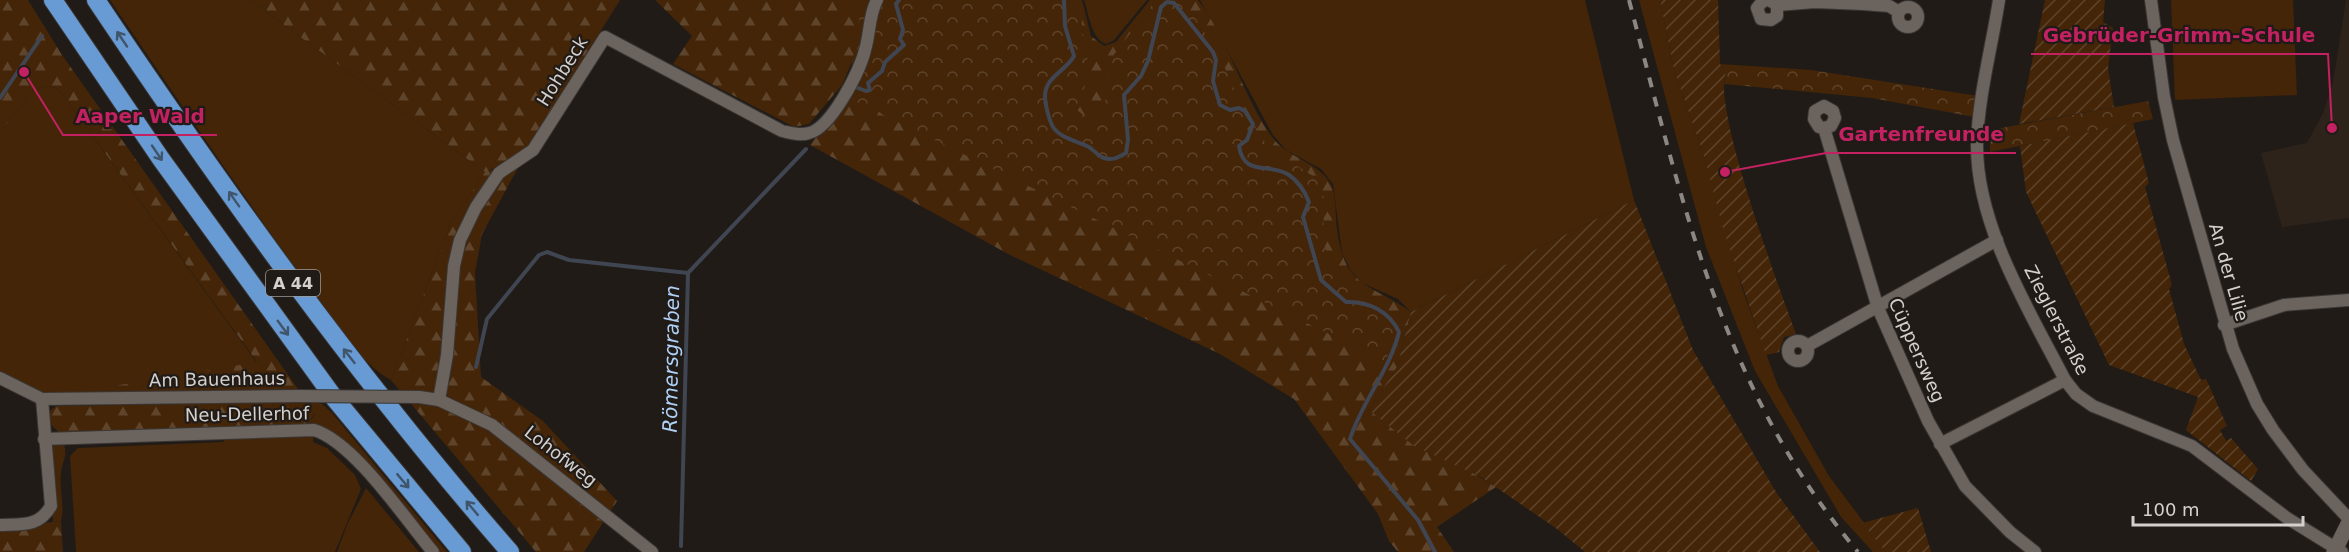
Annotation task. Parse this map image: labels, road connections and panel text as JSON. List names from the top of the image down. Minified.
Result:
{"streets":{"highway":["A 44"],"street":["Hohbeck","An der Lilie","Zieglerstraße","Cüppersweg","Am Bauenhaus","Neu-Dellerhof","Lohofweg"]},"crossings":[["Hohbeck","Am Bauenhaus"],["Hohbeck","Lohofweg"],["Am Bauenhaus","Lohofweg"]],"water":["Römersgraben"],"places":["Aaper Wald","Gebrüder-Grimm-Schule","Gartenfreunde"],"scale_bar":"100 m"}
